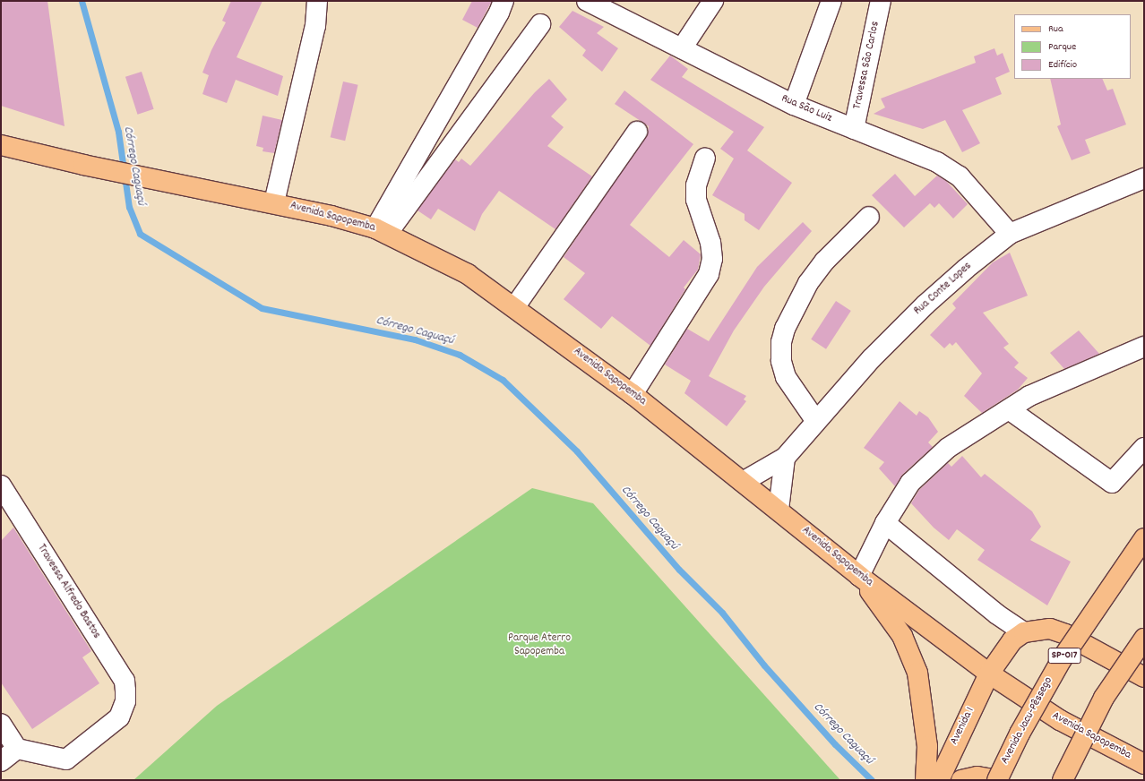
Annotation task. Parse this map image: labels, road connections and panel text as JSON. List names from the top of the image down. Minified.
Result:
{"streets":{"main road":["Avenida Sapopemba","SP-017","Avenida Jacu-Pêssego","Avenida 1"],"street":["Travessa São Carlos","Rua São Luiz","Rua Conte Lopes","Travessa Alfredo Bastos"]},"crossings":[["Travessa São Carlos","Rua São Luiz"],["Rua São Luiz","Rua Conte Lopes"],["Avenida Sapopemba","Rua Conte Lopes"],["Avenida Sapopemba","Avenida 1"]],"water":["Córrego Caguaçú"],"parks":["Parque Aterro Sapopemba"],"legend":["Rua","Parque","Edifício"]}
